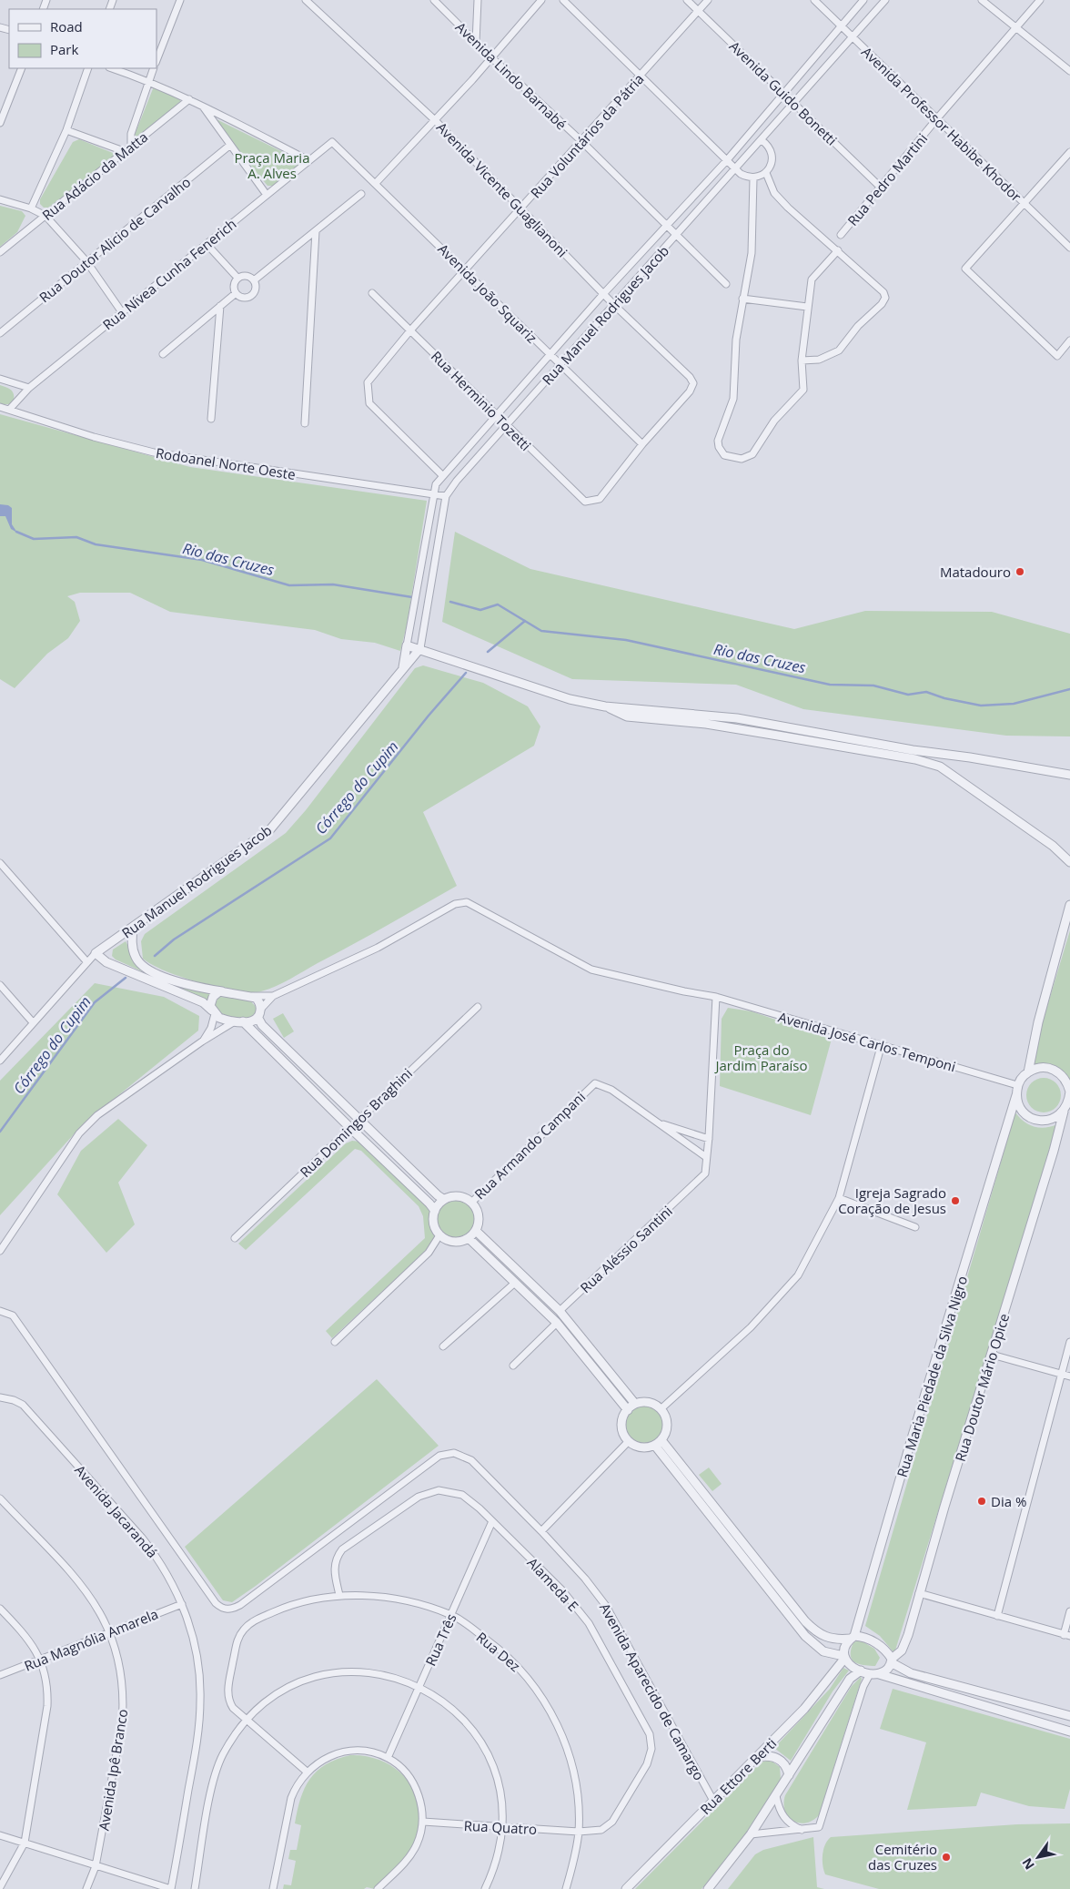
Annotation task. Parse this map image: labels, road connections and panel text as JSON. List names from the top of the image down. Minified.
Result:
{"streets":{"street":["Avenida Lindo Barnabé","Avenida Guido Bonetti","Avenida Professor Habibe Khodor","Rua Voluntários da Pátria","Rua Adácio da Matta","Rua Pedro Martini","Avenida Vicente Guaglianoni","Rua Doutor Alicio de Carvalho","Rua Nívea Cunha Fenerich","Avenida João Squariz","Rua Manuel Rodrigues Jacob","Rua Herminio Tozetti","Rodoanel Norte Oeste","Avenida José Carlos Temponi","Rua Domingos Braghini","Rua Armando Campani","Rua Aléssio Santini","Rua Maria Piedade da Silva Nigro","Rua Doutor Mário Opice","Avenida Jacarandá","Alameda E","Rua Magnólia Amarela","Rua Três","Rua Dez","Avenida Aparecido de Camargo","Avenida Ipê Branco","Rua Ettore Berti","Rua Quatro"]},"crossings":[["Avenida Lindo Barnabé","Rua Voluntários da Pátria"],["Avenida Lindo Barnabé","Rua Manuel Rodrigues Jacob"],["Avenida Guido Bonetti","Rua Voluntários da Pátria"],["Avenida Guido Bonetti","Rua Pedro Martini"],["Avenida Guido Bonetti","Rua Manuel Rodrigues Jacob"],["Avenida Professor Habibe Khodor","Rua Pedro Martini"],["Avenida Professor Habibe Khodor","Rua Manuel Rodrigues Jacob"],["Rua Voluntários da Pátria","Avenida Vicente Guaglianoni"],["Rua Voluntários da Pátria","Avenida João Squariz"],["Rua Voluntários da Pátria","Rua Manuel Rodrigues Jacob"],["Rua Voluntários da Pátria","Rua Herminio Tozetti"],["Avenida Vicente Guaglianoni","Avenida João Squariz"],["Avenida Vicente Guaglianoni","Rua Manuel Rodrigues Jacob"],["Avenida Vicente Guaglianoni","Rua Herminio Tozetti"],["Rua Nívea Cunha Fenerich","Avenida João Squariz"],["Rua Nívea Cunha Fenerich","Rodoanel Norte Oeste"],["Avenida João Squariz","Rua Manuel Rodrigues Jacob"],["Avenida João Squariz","Rua Herminio Tozetti"],["Rua Manuel Rodrigues Jacob","Rua Herminio Tozetti"],["Rua Manuel Rodrigues Jacob","Rodoanel Norte Oeste"],["Avenida José Carlos Temponi","Rua Aléssio Santini"],["Avenida José Carlos Temponi","Rua Maria Piedade da Silva Nigro"],["Avenida José Carlos Temponi","Rua Doutor Mário Opice"],["Rua Armando Campani","Rua Aléssio Santini"],["Rua Maria Piedade da Silva Nigro","Rua Doutor Mário Opice"],["Rua Maria Piedade da Silva Nigro","Rua Ettore Berti"],["Rua Doutor Mário Opice","Rua Ettore Berti"],["Avenida Jacarandá","Rua Magnólia Amarela"],["Alameda E","Rua Três"],["Alameda E","Rua Dez"],["Alameda E","Rua Quatro"],["Rua Magnólia Amarela","Avenida Ipê Branco"],["Rua Três","Rua Dez"],["Rua Dez","Rua Quatro"],["Avenida Aparecido de Camargo","Rua Ettore Berti"]],"water":["Rio das Cruzes","Córrego do Cupim"],"parks":["Praça Maria A. Alves","Praça do Jardim Paraíso"],"places":["Matadouro","Igreja Sagrado Coração de Jesus","Dia %","Cemitério das Cruzes"],"legend":["Road","Park"],"north":"bottom left"}
